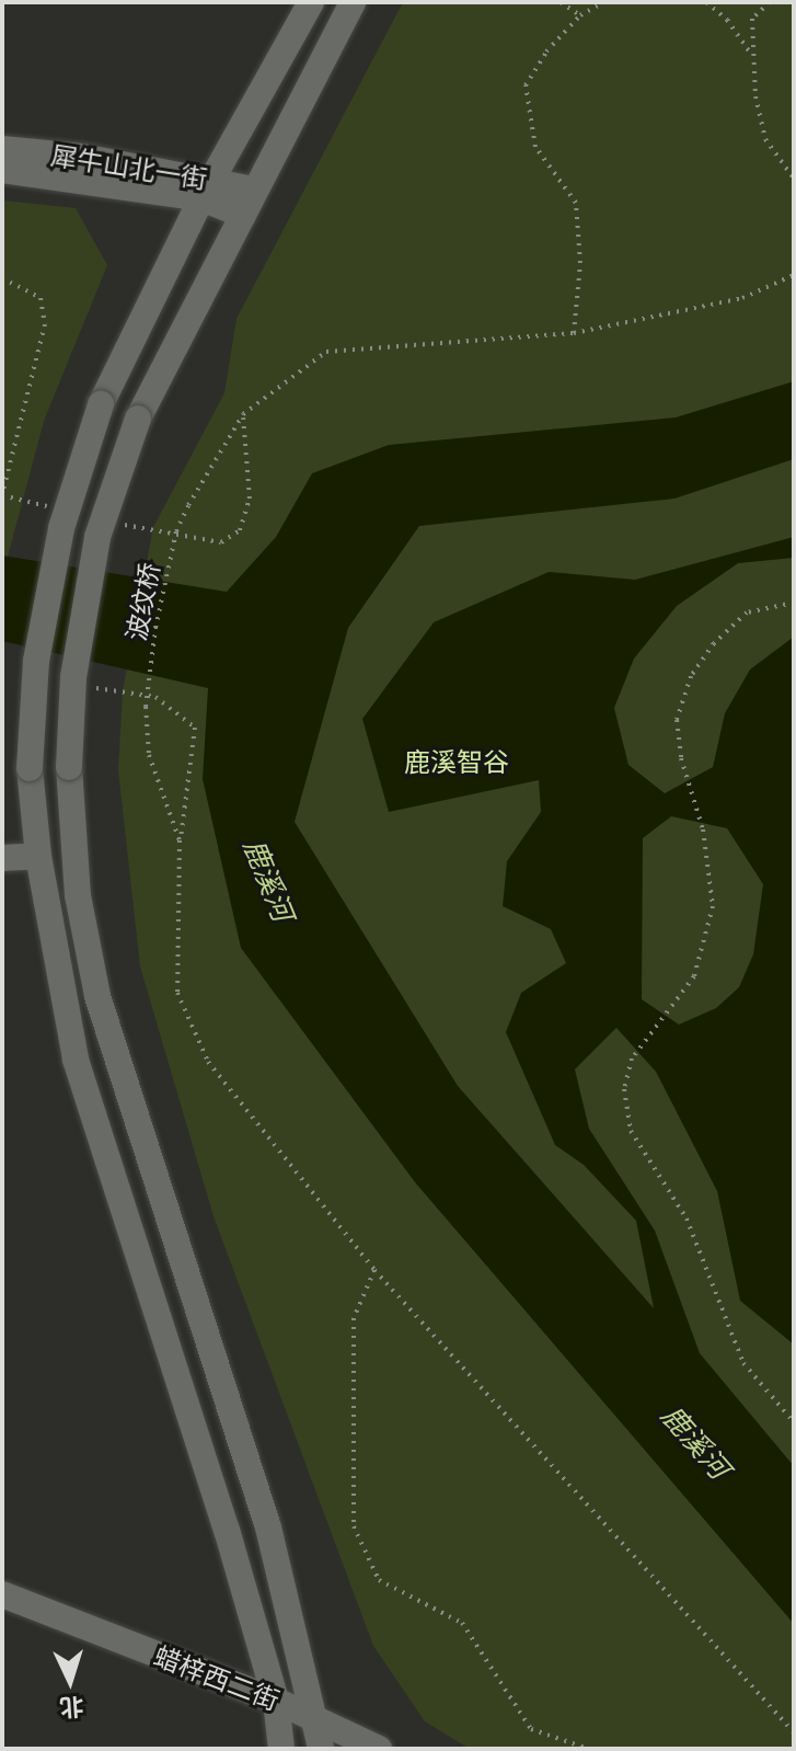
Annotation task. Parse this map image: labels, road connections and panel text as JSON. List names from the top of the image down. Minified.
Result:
{"streets":{"main road":["犀牛山北一街","蜡梓西二街"],"path":["波纹桥"]},"water":["鹿溪河"],"parks":["鹿溪智谷"],"north":"bottom"}
